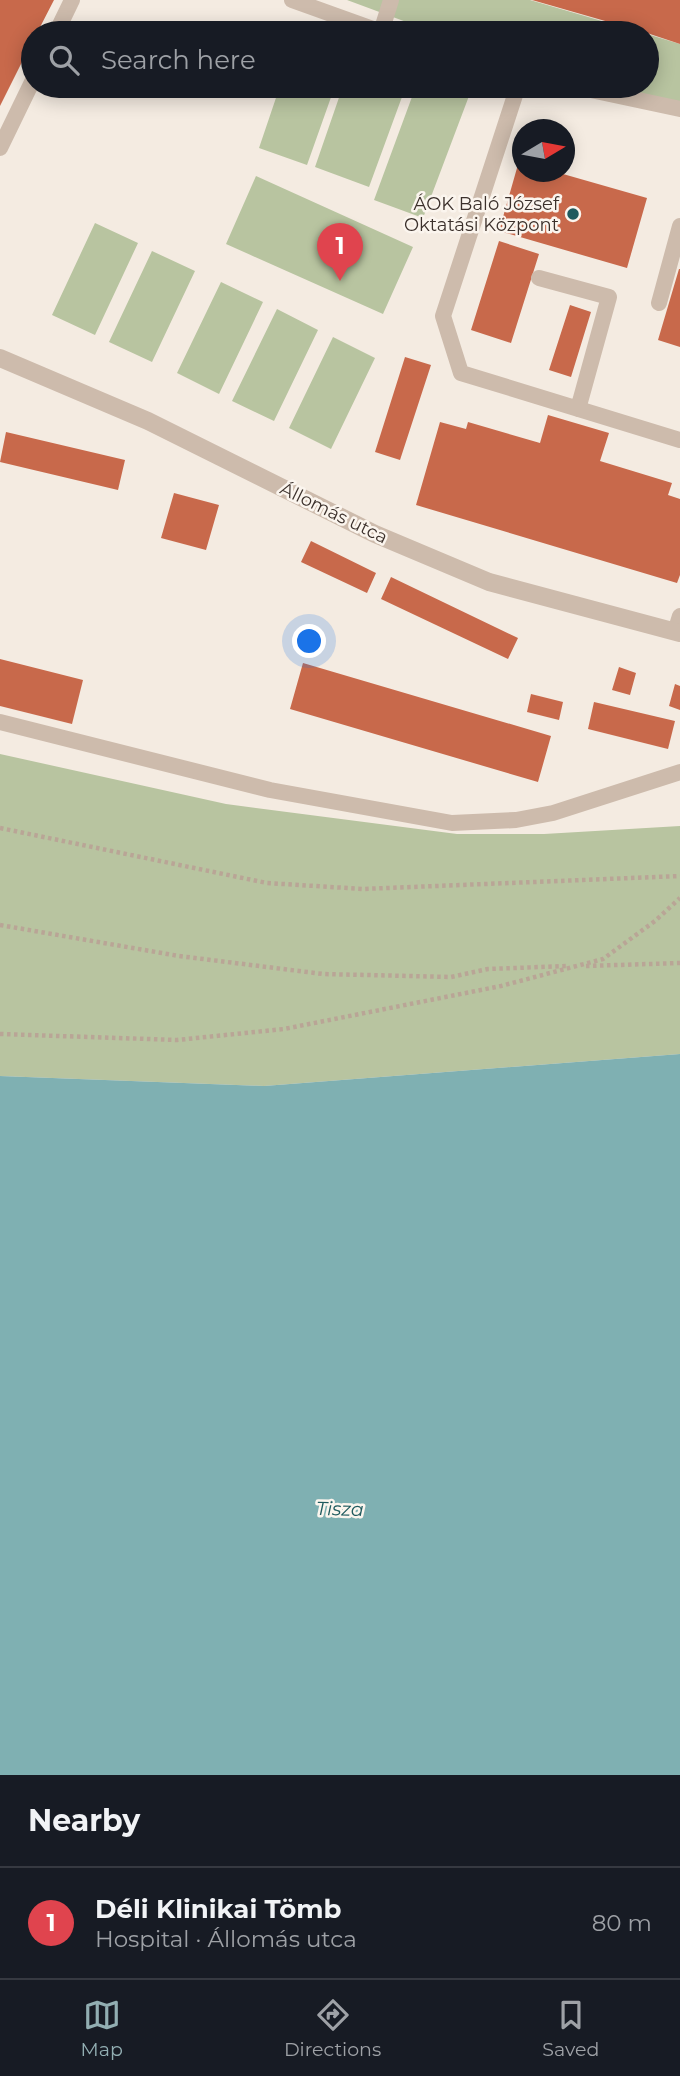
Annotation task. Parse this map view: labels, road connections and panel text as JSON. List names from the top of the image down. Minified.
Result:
{"streets":{"street":["Állomás utca"]},"water":["Tisza"],"places":["ÁOK Baló József Oktatási Központ"],"north":"right","page":{"search":"Search here","pins":"1","heading":"Nearby","list":[{"mark":"1","name":"Déli Klinikai Tömb","note":"Hospital · Állomás utca","value":"80 m"}],"nav":["Map","Directions","Saved"]}}
